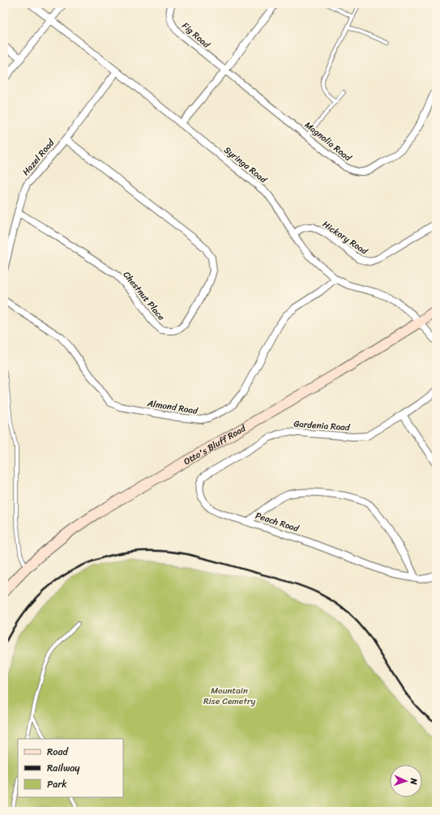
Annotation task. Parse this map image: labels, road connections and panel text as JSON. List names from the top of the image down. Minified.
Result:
{"streets":{"main road":["Otto's Bluff Road"],"street":["Fig Road","Magnolia Road","Hazel Road","Syringa Road","Hickory Road","Chestnut Place","Almond Road","Gardenia Road","Peach Road"]},"crossings":[["Fig Road","Magnolia Road"],["Hazel Road","Syringa Road"],["Hazel Road","Chestnut Place"],["Syringa Road","Hickory Road"],["Syringa Road","Almond Road"],["Syringa Road","Otto's Bluff Road"],["Gardenia Road","Peach Road"]],"parks":["Mountain Rise Cemetry"],"legend":["Road","Railway","Park"],"north":"right"}
